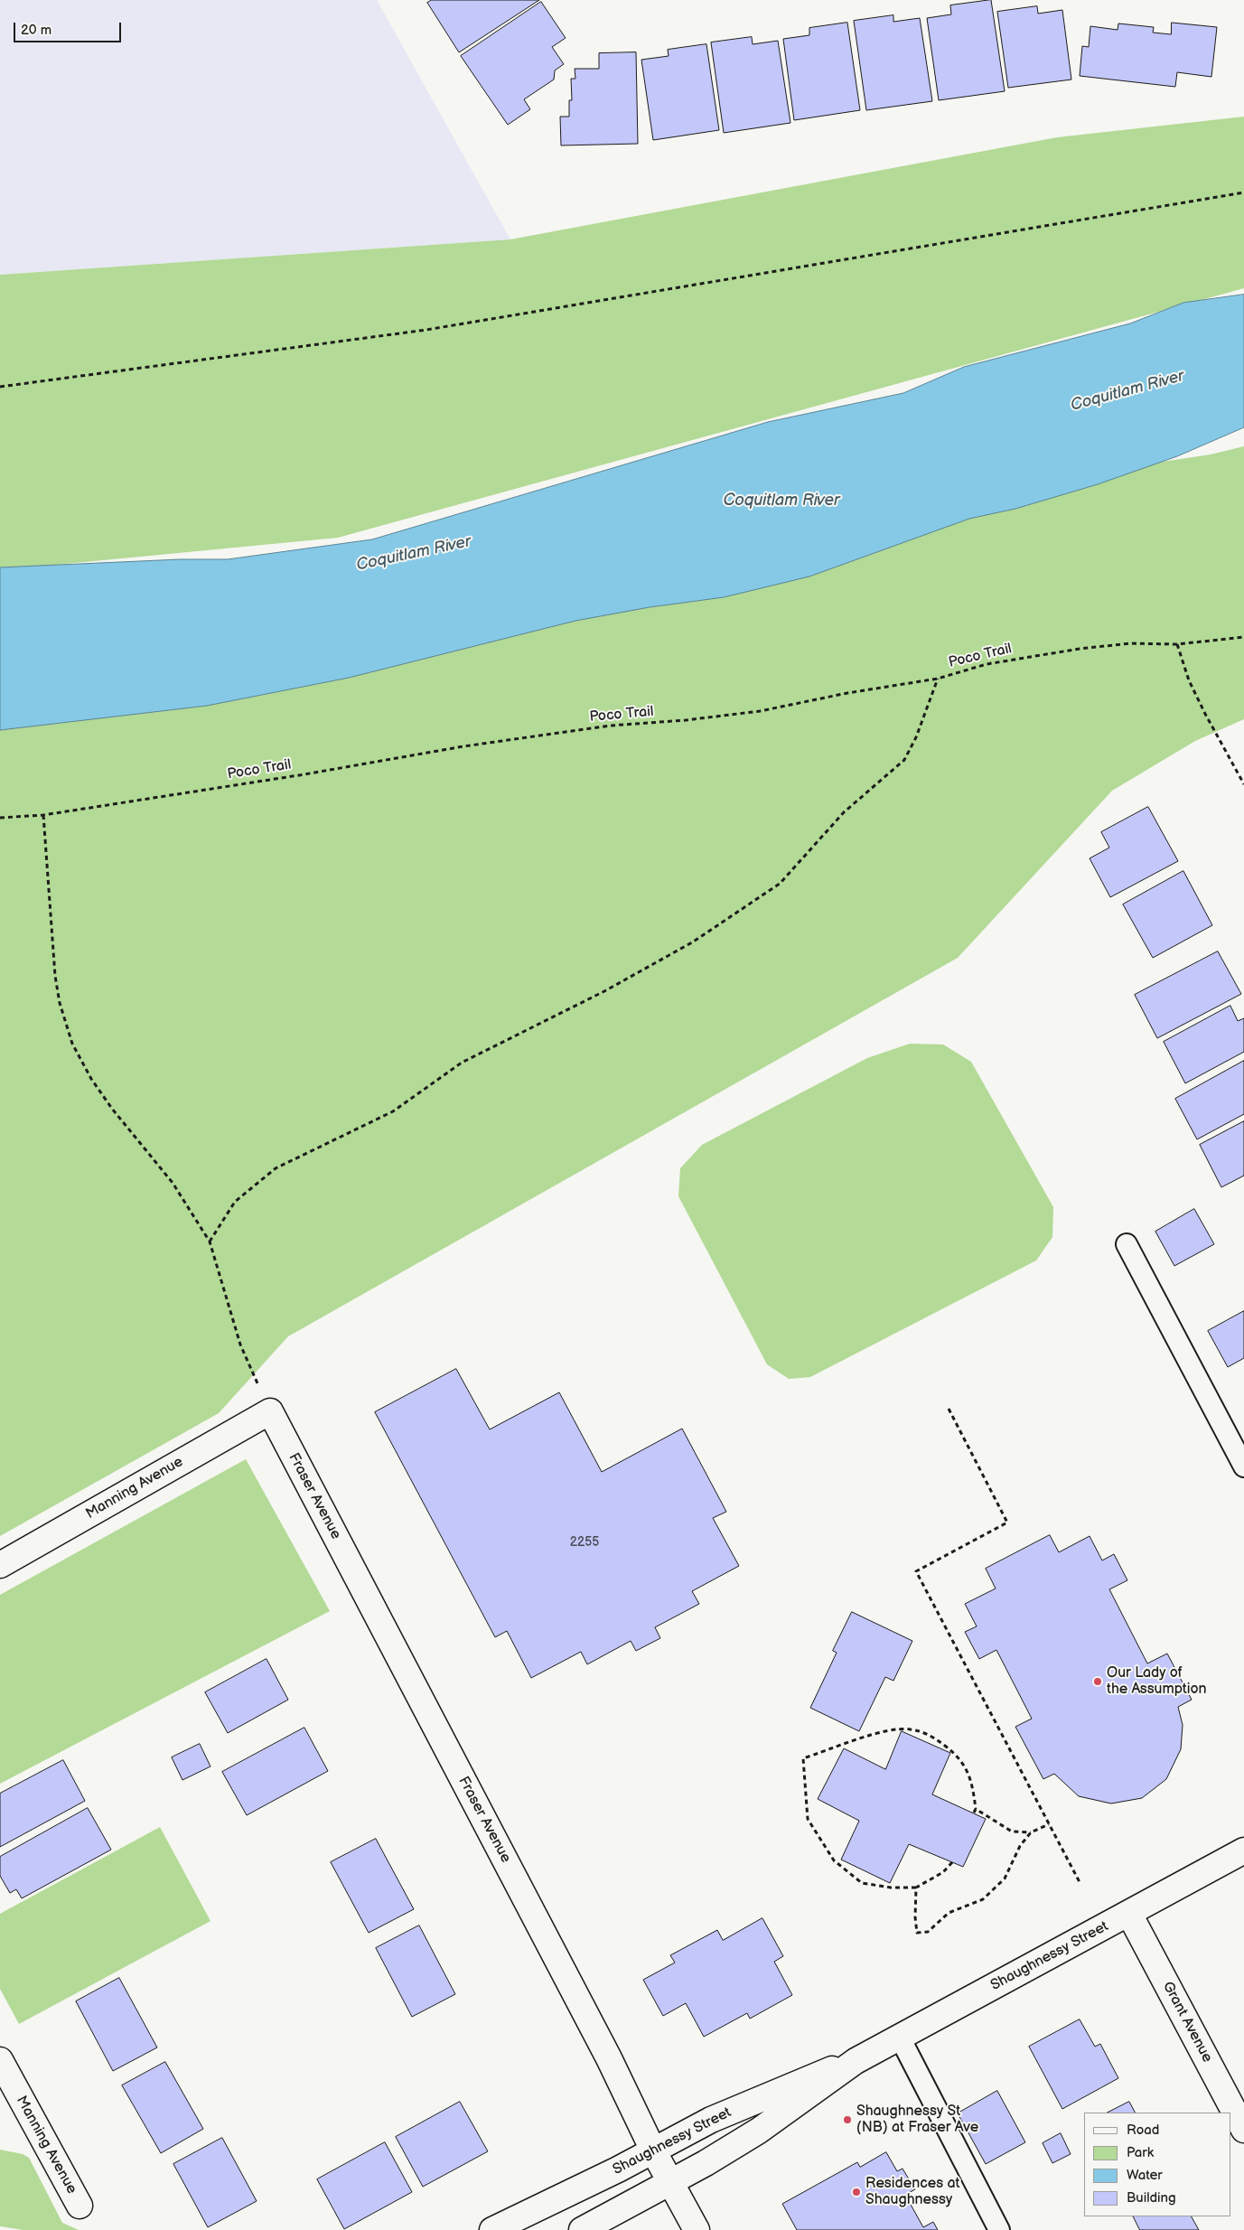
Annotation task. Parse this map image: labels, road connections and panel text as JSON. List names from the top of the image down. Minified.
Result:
{"streets":{"street":["Manning Avenue","Fraser Avenue","Shaughnessy Street","Grant Avenue"],"path":["Poco Trail"]},"crossings":[["Manning Avenue","Fraser Avenue"],["Fraser Avenue","Shaughnessy Street"],["Shaughnessy Street","Grant Avenue"]],"water":["Coquitlam River"],"places":["Our Lady of the Assumption","Shaughnessy St (NB) at Fraser Ave","Residences at Shaughnessy"],"house_numbers":["2255"],"legend":["Road","Park","Water","Building"],"scale_bar":"20 m"}
